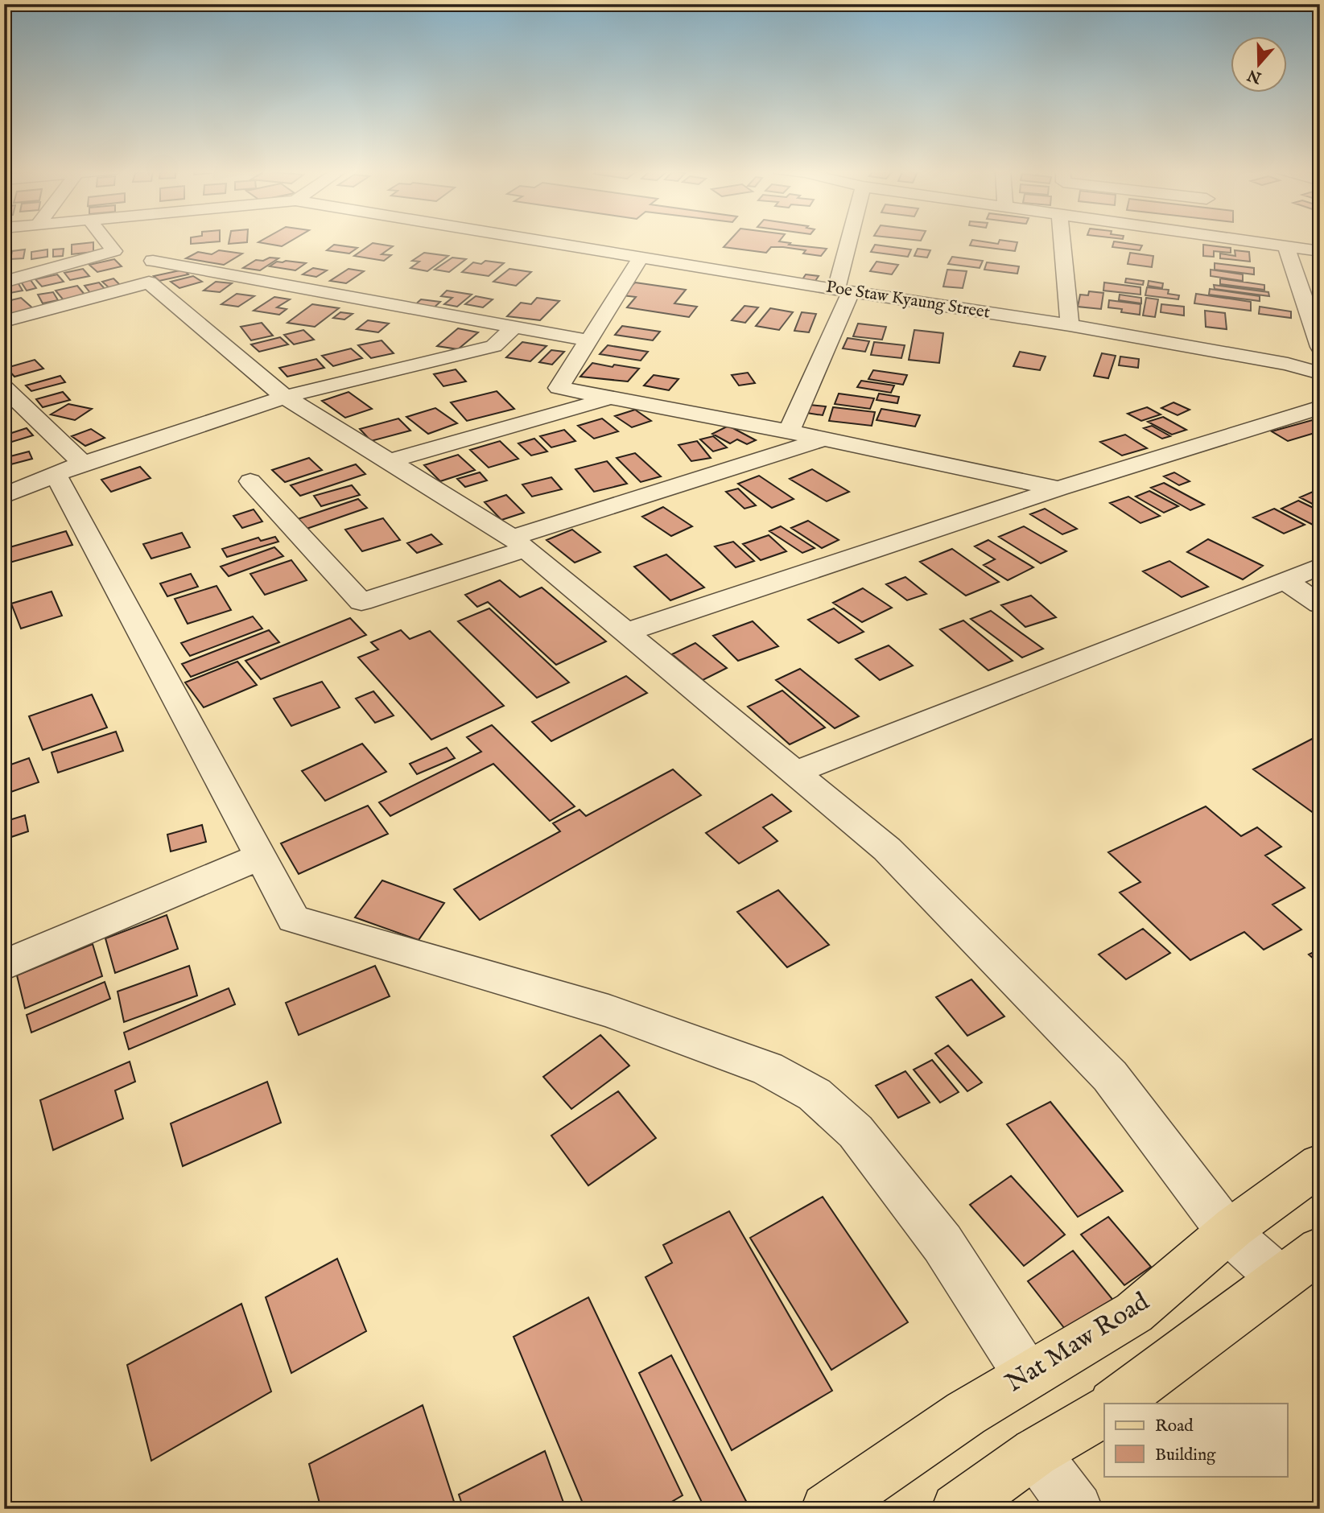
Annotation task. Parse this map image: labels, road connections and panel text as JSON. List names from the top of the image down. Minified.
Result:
{"streets":{"main road":["Nat Maw Road"],"street":["Poe Staw Kyaung Street"]},"legend":["Road","Building"],"north":"bottom"}
